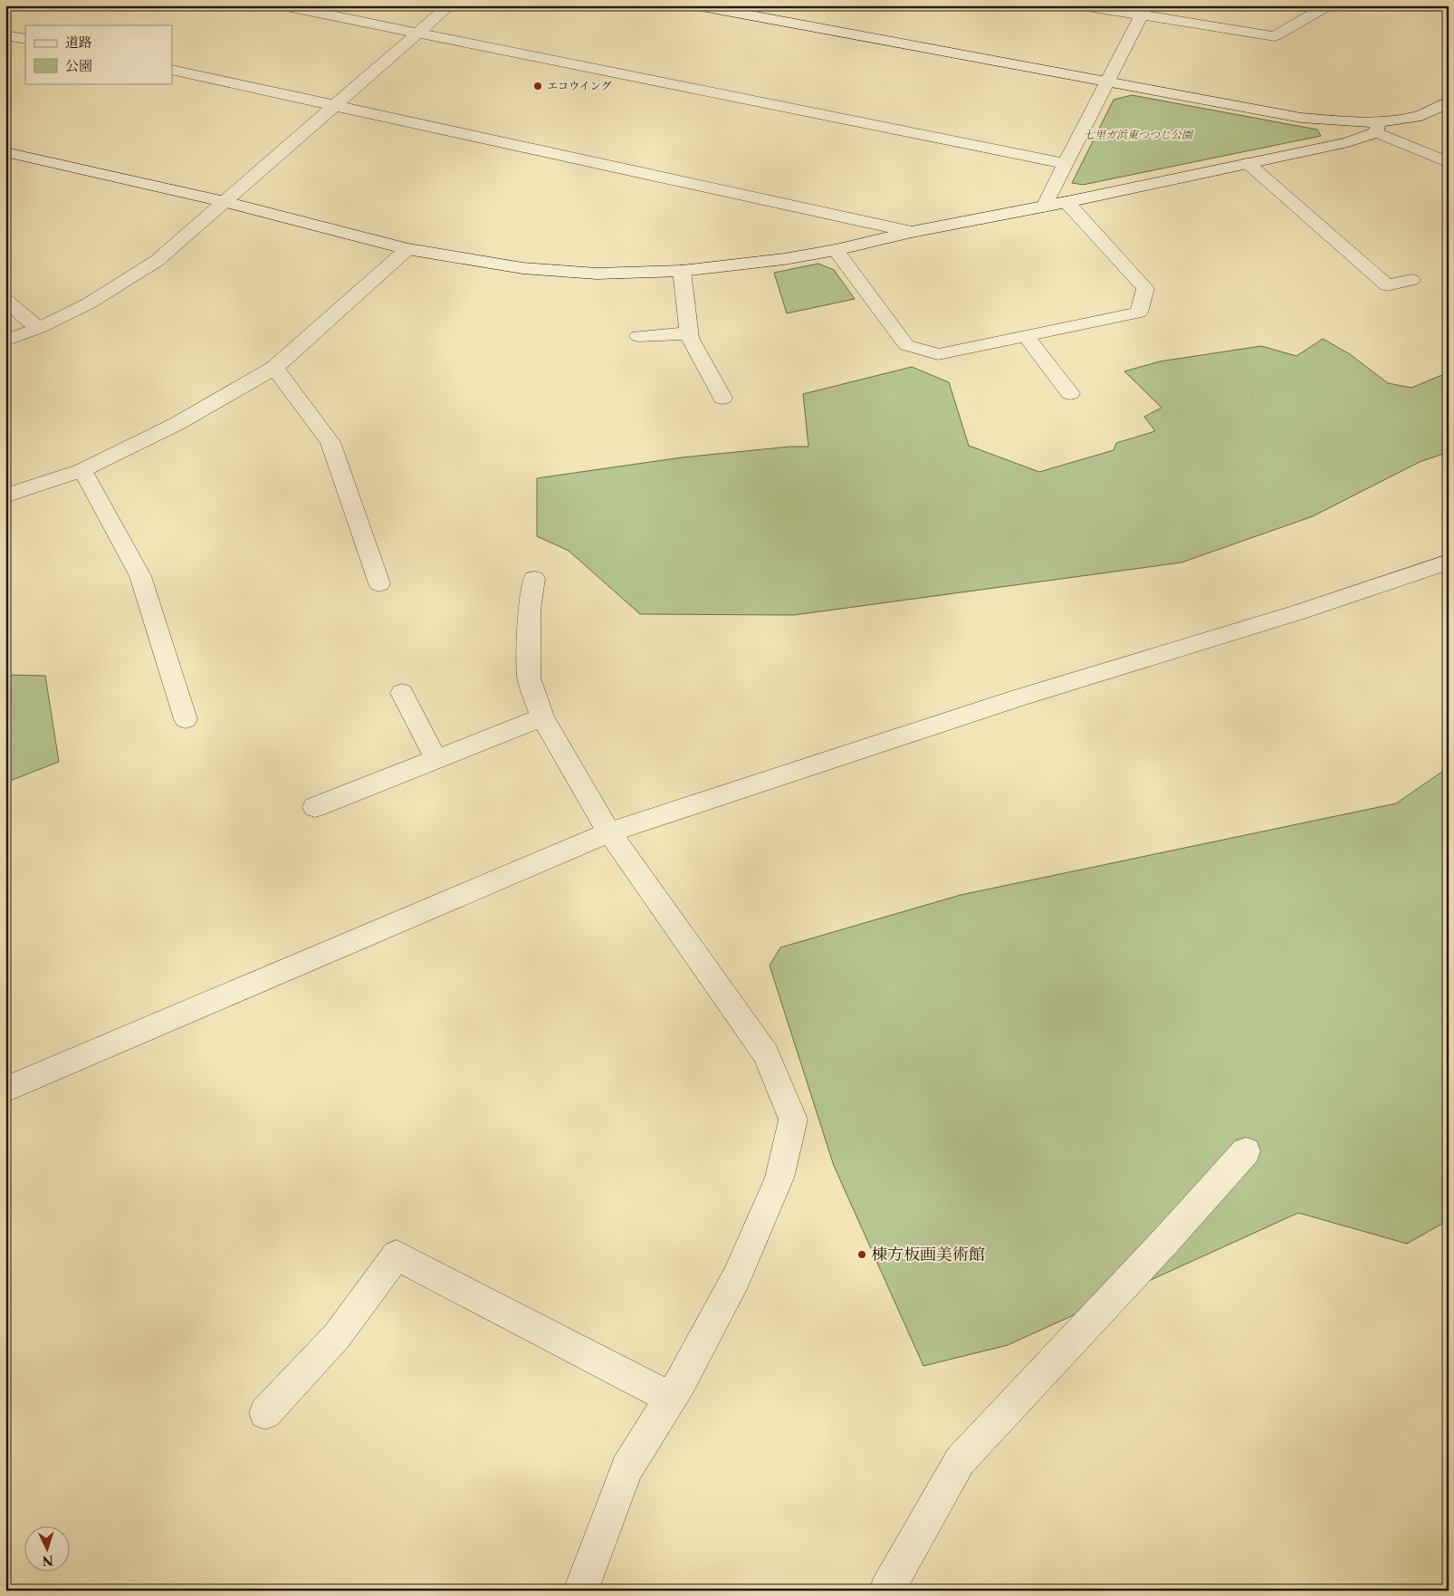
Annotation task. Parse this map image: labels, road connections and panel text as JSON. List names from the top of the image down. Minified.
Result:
{"parks":["七里ガ浜東つつじ公園"],"places":["エコウイング","棟方板画美術館"],"legend":["道路","公園"],"north":"bottom"}
